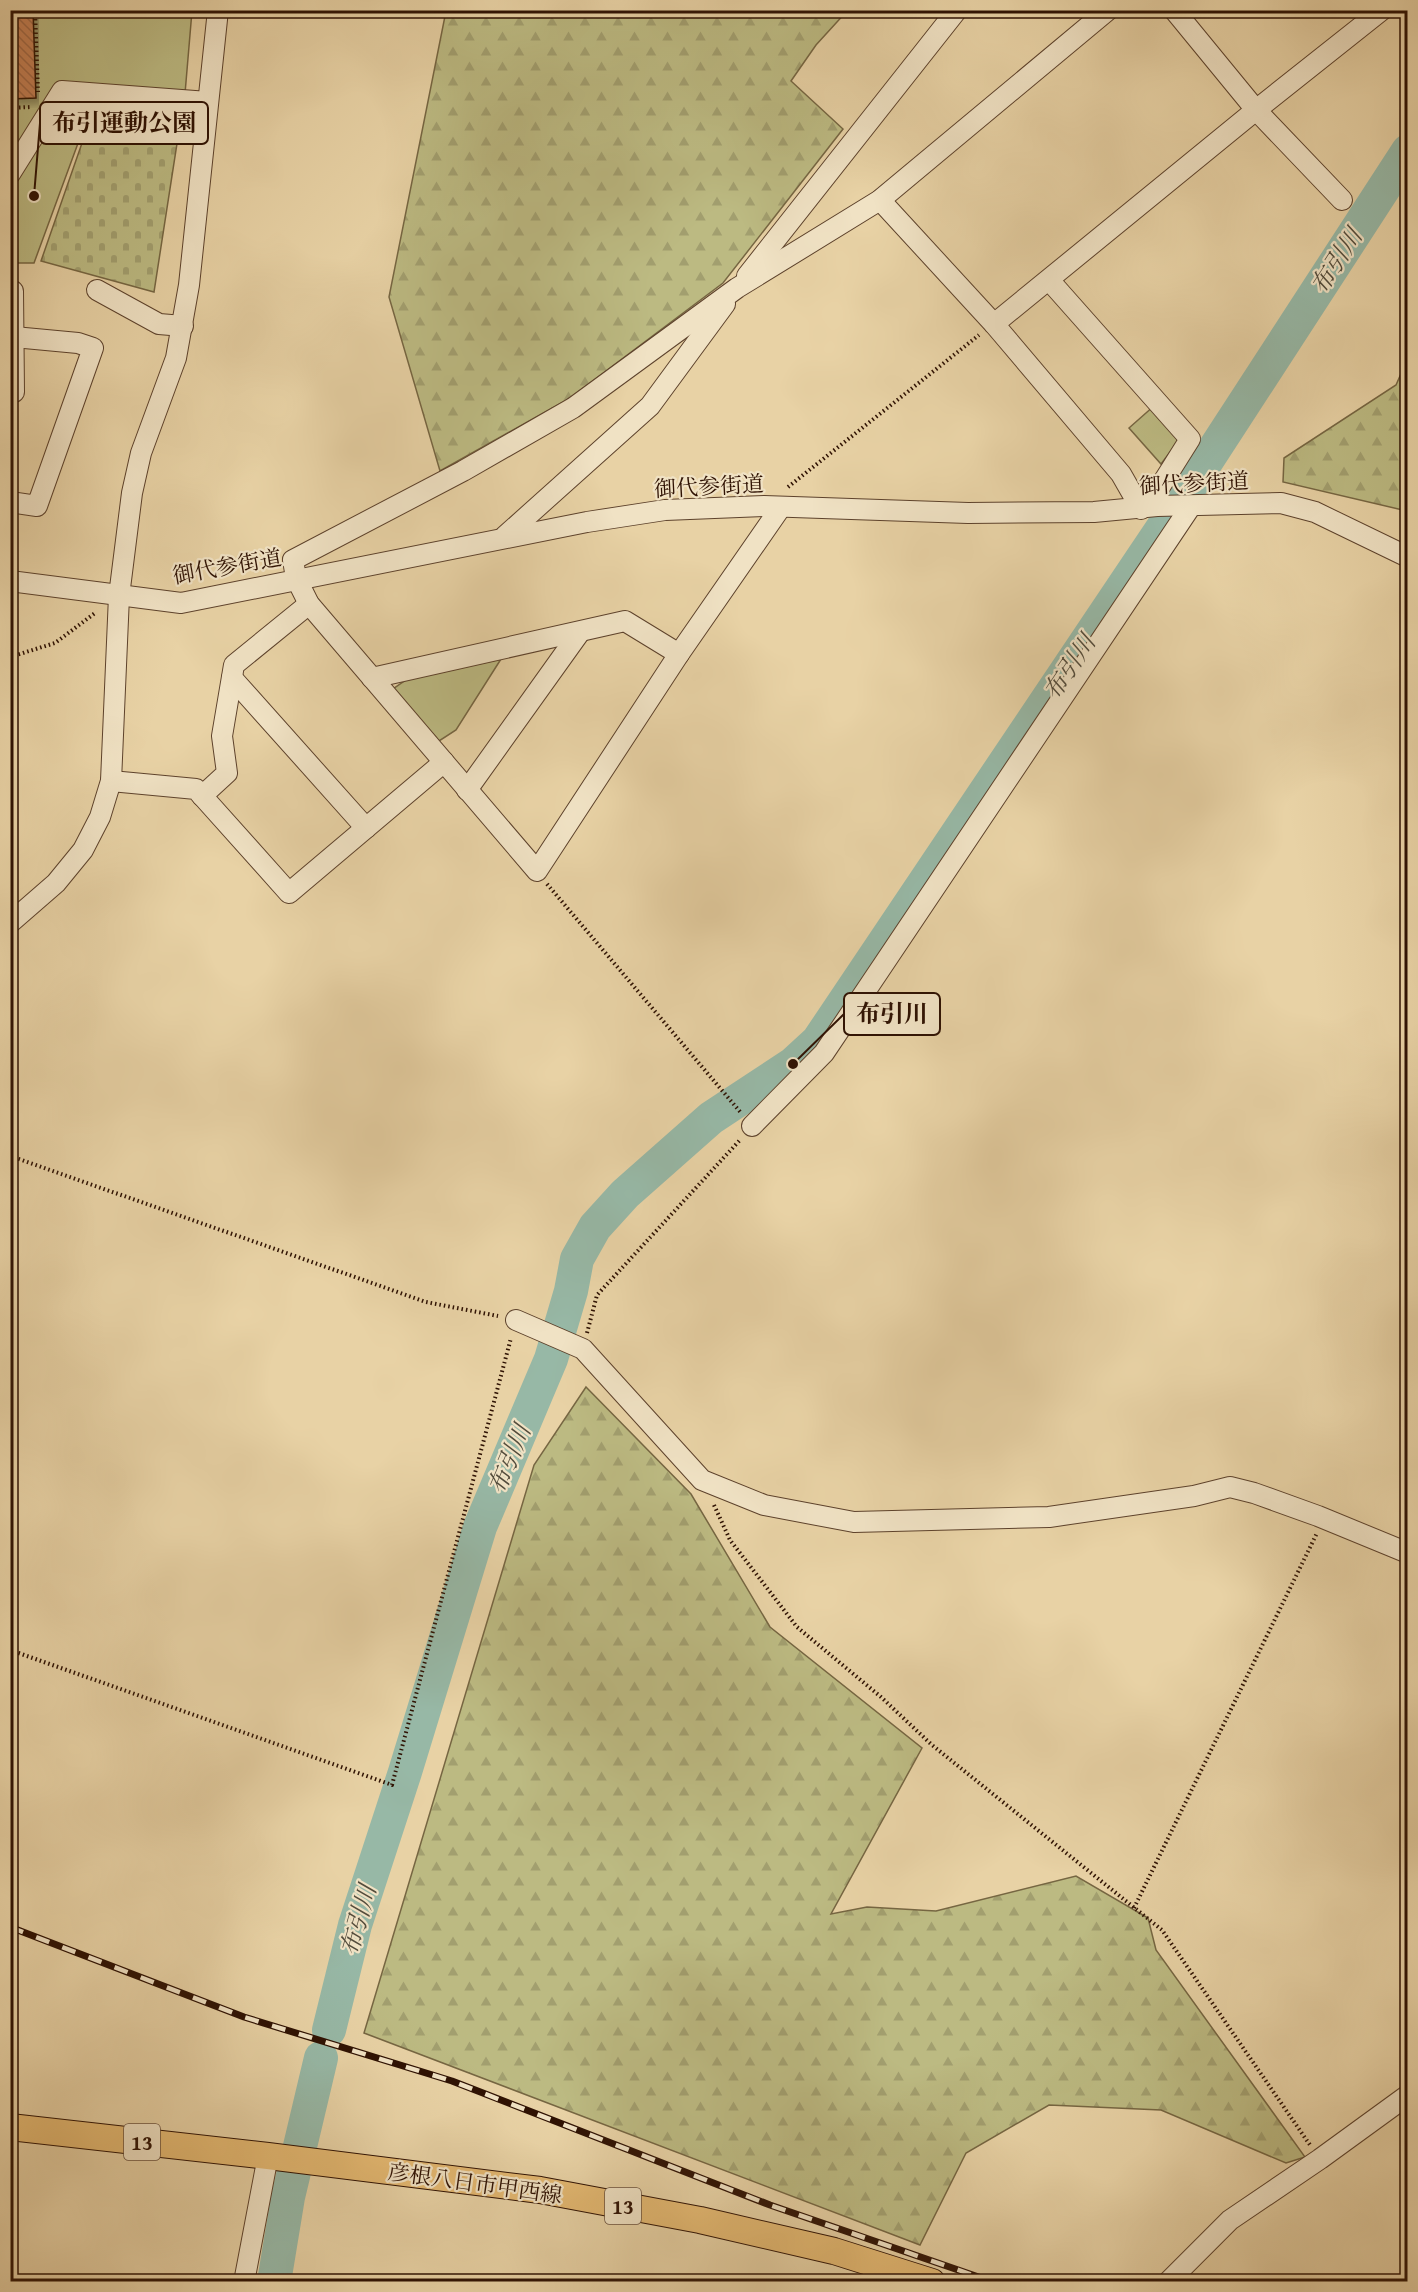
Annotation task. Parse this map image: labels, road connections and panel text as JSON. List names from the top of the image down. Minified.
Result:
{"streets":{"main road":["13","彦根八日市甲西線"],"street":["御代参街道"]},"water":["布引川"],"places":["布引運動公園","布引川"]}
